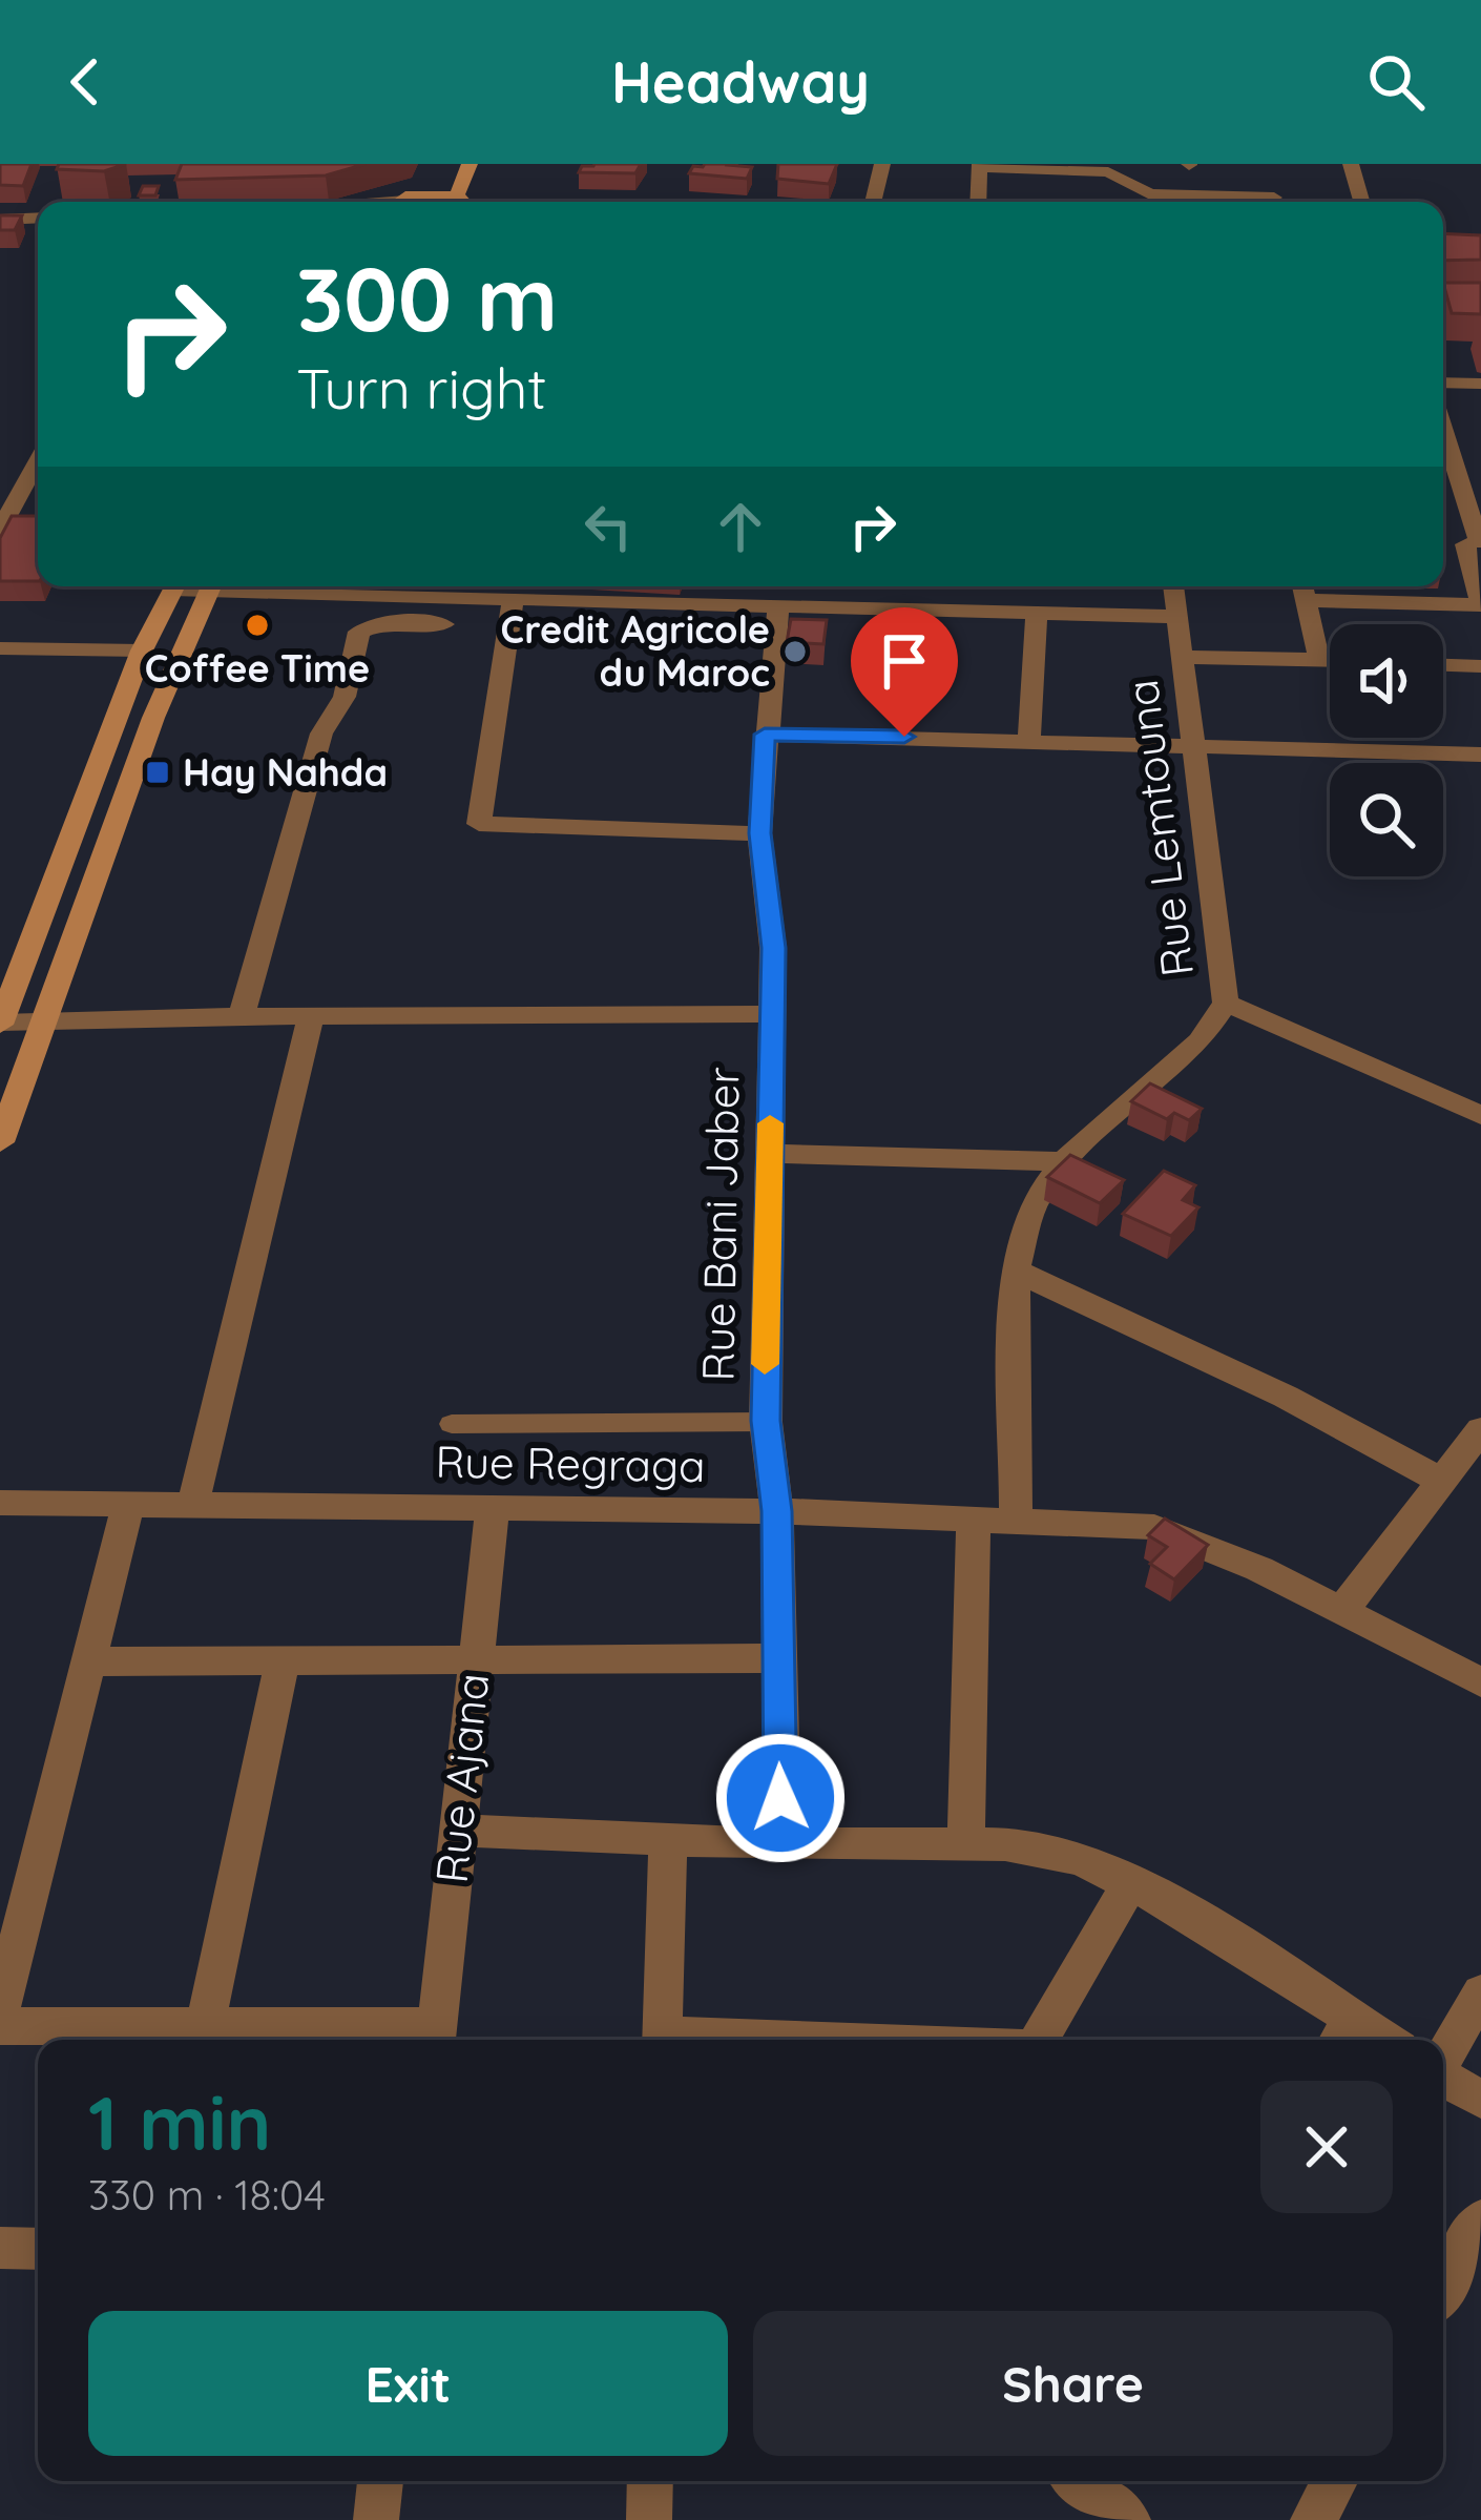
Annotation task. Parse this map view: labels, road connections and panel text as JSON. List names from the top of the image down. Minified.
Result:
{"streets":{"street":["Rue Lemtouna","Rue Bani Jaber","Rue Regraga","Rue Ajana"]},"crossings":[["Rue Lemtouna","Rue Regraga"],["Rue Bani Jaber","Rue Regraga"],["Rue Regraga","Rue Ajana"]],"places":{"other":["Coffee Time","Credit Agricole du Maroc"],"transit":["Hay Nahda"]},"page":{"header":"Headway","turn":["300 m","Turn right"],"heading":["1 min","330 m · 18:04"],"buttons":["Exit","Share"]}}
